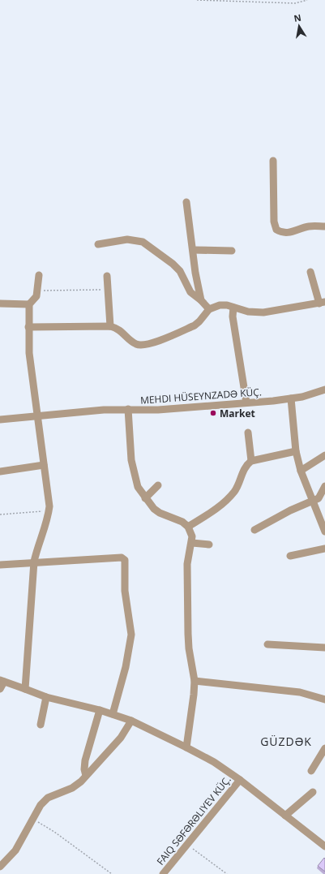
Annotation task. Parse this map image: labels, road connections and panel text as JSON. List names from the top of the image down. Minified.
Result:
{"streets":{"street":["MEHDI HÜSEYNZADƏ KÜÇ.","FAIQ SƏFƏRƏLIYEV KÜÇ."]},"districts":["GÜZDƏK"],"places":["Market"],"north":"top"}
